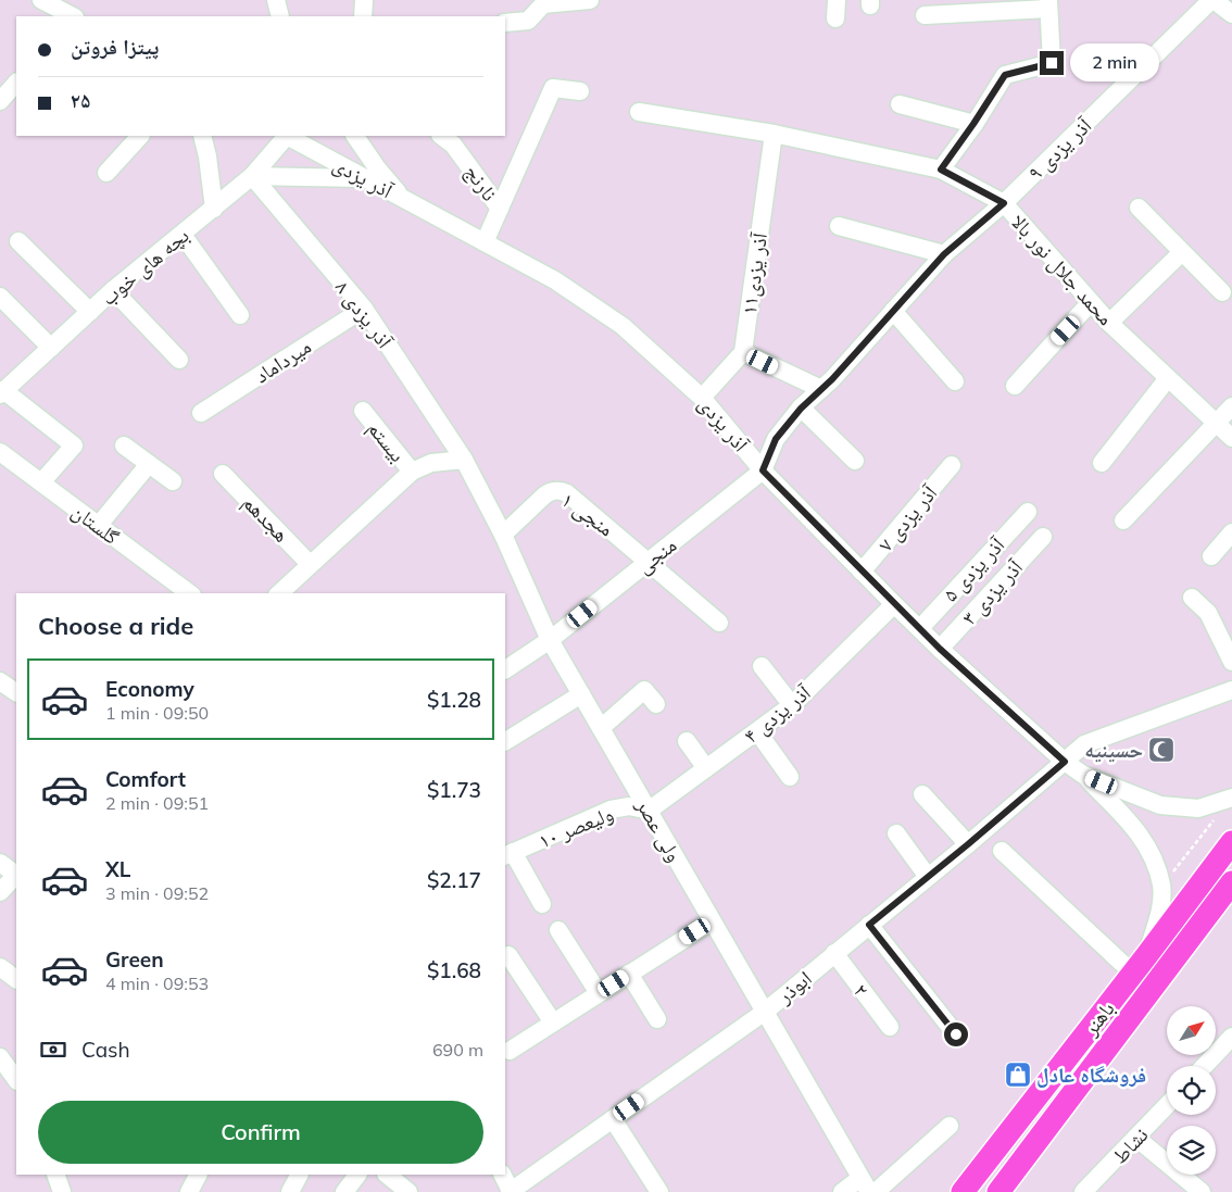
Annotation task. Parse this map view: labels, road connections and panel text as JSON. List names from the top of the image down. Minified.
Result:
{"streets":{"main road":["باهنر"],"street":["آذر یزدی ۹","آذر یزدی","نارنج","بچه های خوب","محمد جلال نور بالا","آذر یزدی۱۱","۸ آذر یزدی","میرداماد","بیستم","منجی ۱","هجدهم","آذر یزدی ۷","گلستان","منجی","آذر یزدی ۵","آذر یزدی ۳","۴ آذر یزدی","۱۰ ولیعصر","ولی عصر","ابوذر","۲","نشاط"]},"crossings":[["آذر یزدی ۹","آذر یزدی"],["آذر یزدی ۹","محمد جلال نور بالا"],["آذر یزدی ۹","منجی"],["آذر یزدی","آذر یزدی ۷"],["آذر یزدی","منجی"],["آذر یزدی","آذر یزدی ۵"],["آذر یزدی","آذر یزدی ۳"],["آذر یزدی","۴ آذر یزدی"],["آذر یزدی","ابوذر"],["بچه های خوب","۸ آذر یزدی"],["محمد جلال نور بالا","آذر یزدی۱۱"],["۸ آذر یزدی","میرداماد"],["۸ آذر یزدی","ولی عصر"],["منجی ۱","منجی"],["منجی ۱","ولی عصر"],["منجی","ولی عصر"],["۴ آذر یزدی","۱۰ ولیعصر"],["۴ آذر یزدی","ولی عصر"],["۱۰ ولیعصر","ولی عصر"],["ولی عصر","ابوذر"],["ابوذر","۲"]],"places":{"mosque":["حسینیه"],"shop":["فروشگاه عادل"]},"north":"top right","page":{"banner":["پیتزا فروتن","۲۵"],"bubble":"2 min","heading":"Choose a ride","list":[{"name":"Economy","note":"1 min · 09:50","value":"$1.28"},{"name":"Comfort","note":"2 min · 09:51","value":"$1.73"},{"name":"XL","note":"3 min · 09:52","value":"$2.17"},{"name":"Green","note":"4 min · 09:53","value":"$1.68"}],"pay":["Cash","690 m"],"buttons":"Confirm"}}
